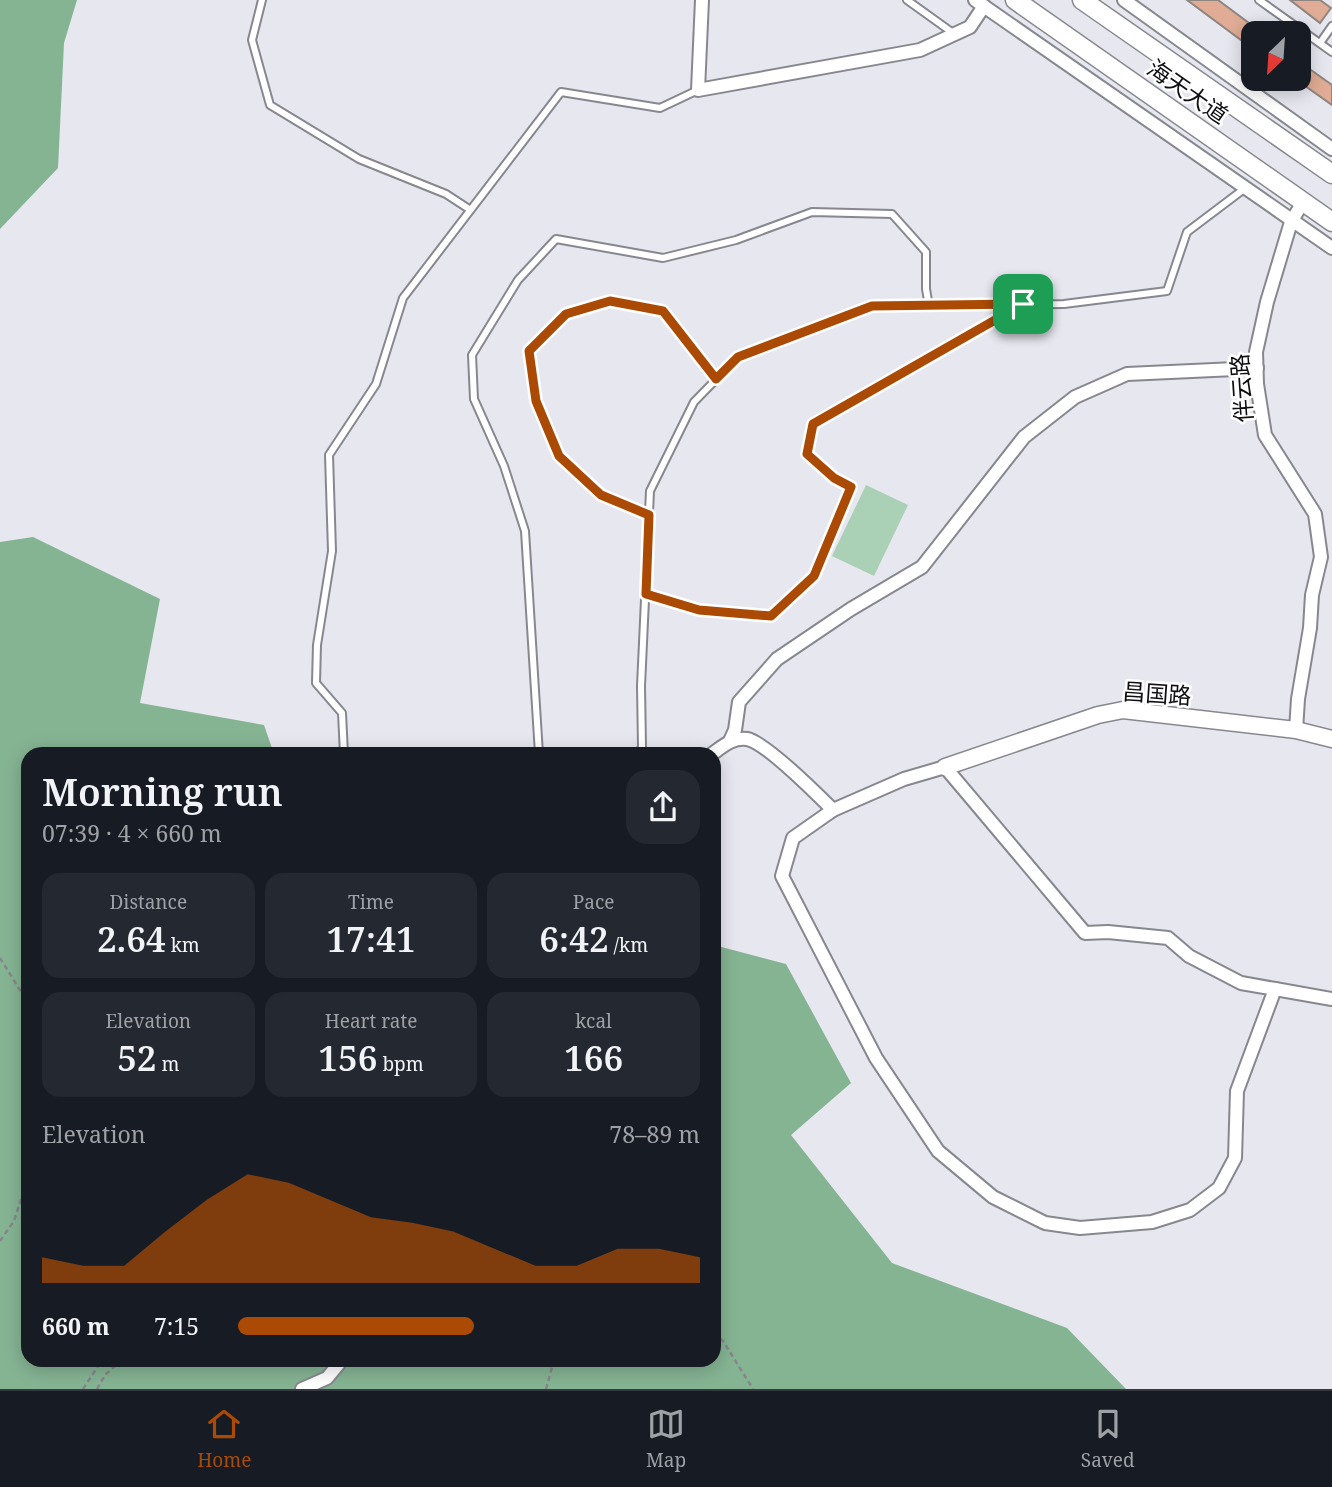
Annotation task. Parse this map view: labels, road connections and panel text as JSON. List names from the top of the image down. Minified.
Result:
{"streets":{"main road":["海天大道","昌国路"],"street":["伴云路"]},"crossings":[["海天大道","伴云路"],["伴云路","昌国路"]],"north":"bottom left","page":{"heading":["Morning run","07:39 · 4 × 660 m"],"stats":[["Distance","2.64 km"],["Time","17:41"],["Pace","6:42 /km"],["Elevation","52 m"],["Heart rate","156 bpm"],["kcal","166"]],"chart":["Elevation","78–89 m"],"list":[{"name":"660 m","note":"7:15"}],"tabs":["Home","Map","Saved"]}}
